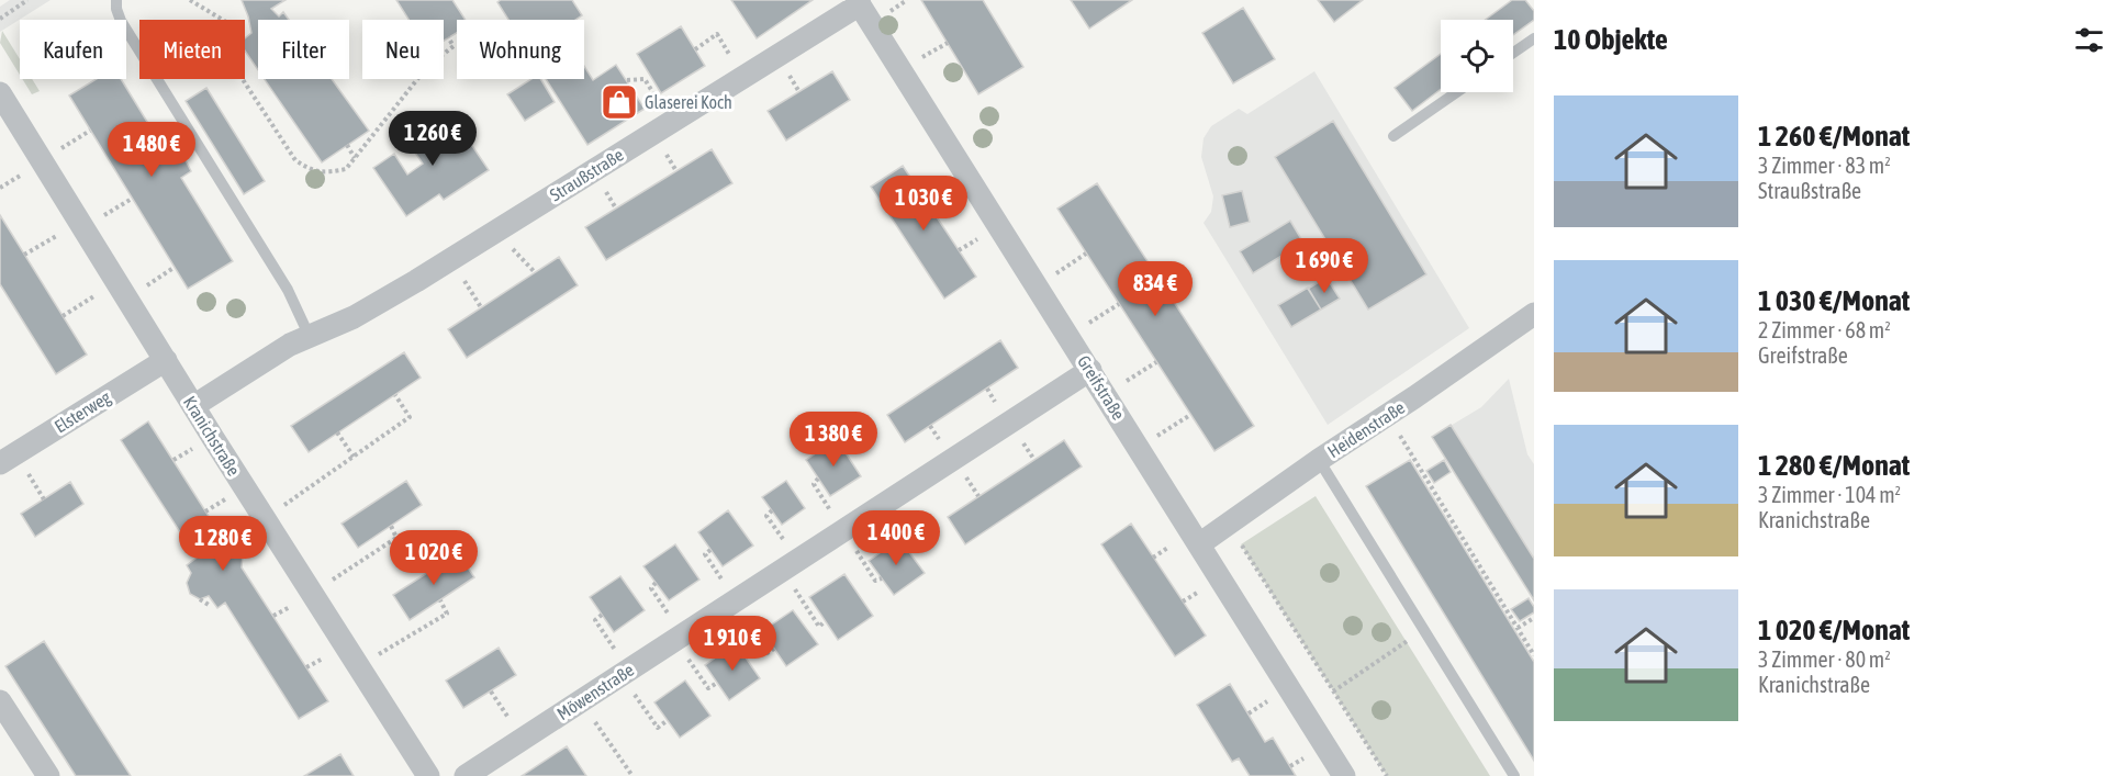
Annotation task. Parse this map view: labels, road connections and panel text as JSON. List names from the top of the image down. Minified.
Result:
{"streets":{"street":["Straußstraße","Greifstraße","Elsterweg","Heidenstraße","Kranichstraße","Möwenstraße"]},"crossings":[["Straußstraße","Greifstraße"],["Straußstraße","Kranichstraße"],["Greifstraße","Heidenstraße"],["Greifstraße","Möwenstraße"],["Elsterweg","Kranichstraße"]],"places":{"shop":["Glaserei Koch"]},"page":{"heading":"10 Objekte","chip":["Kaufen","Mieten","Filter","Neu","Wohnung"],"list":[{"name":"1 260 €/Monat","note":"3 Zimmer · 83 m² · Straußstraße"},{"name":"1 030 €/Monat","note":"2 Zimmer · 68 m² · Greifstraße"},{"name":"1 280 €/Monat","note":"3 Zimmer · 104 m² · Kranichstraße"},{"name":"1 020 €/Monat","note":"3 Zimmer · 80 m² · Kranichstraße"}],"price":["1 260 €","1 480 €","1 030 €","1 690 €","834 €","1 380 €","1 400 €","1 280 €","1 020 €","1 910 €"]}}
